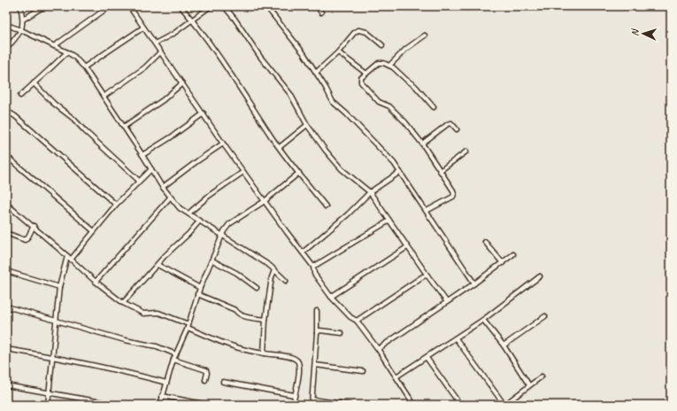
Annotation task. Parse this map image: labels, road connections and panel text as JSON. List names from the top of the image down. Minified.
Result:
{"north":"left"}
